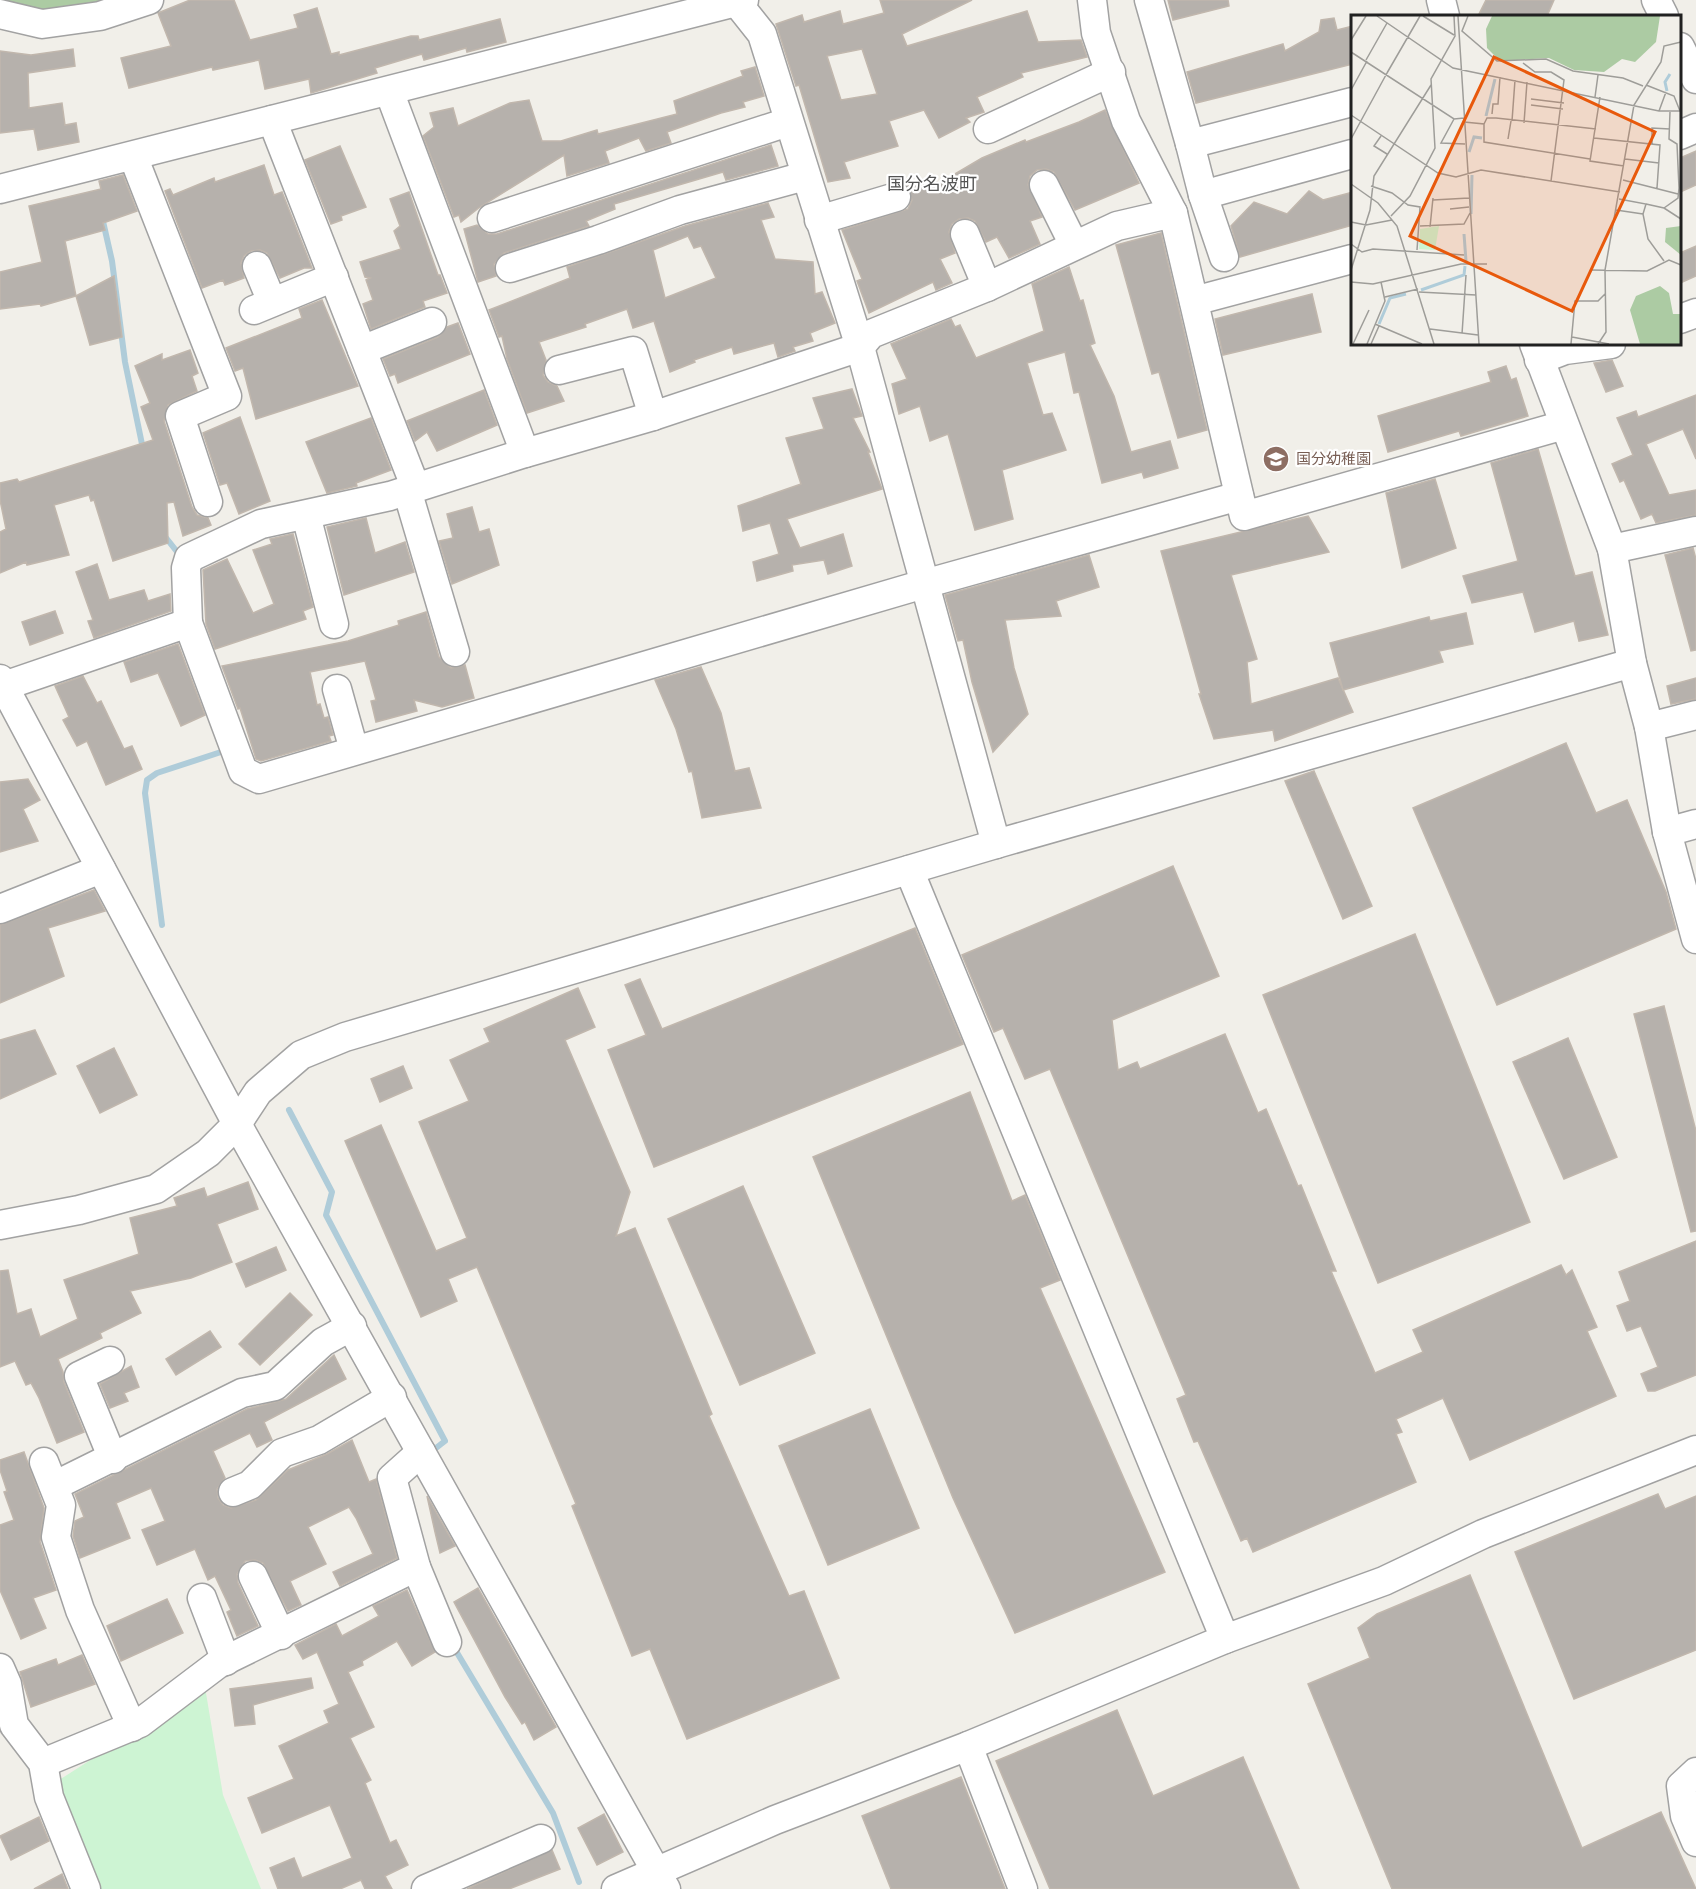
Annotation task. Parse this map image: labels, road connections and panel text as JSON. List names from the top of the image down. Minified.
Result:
{"districts":["国分名波町"],"places":{"school or university":["国分幼稚園"]}}
